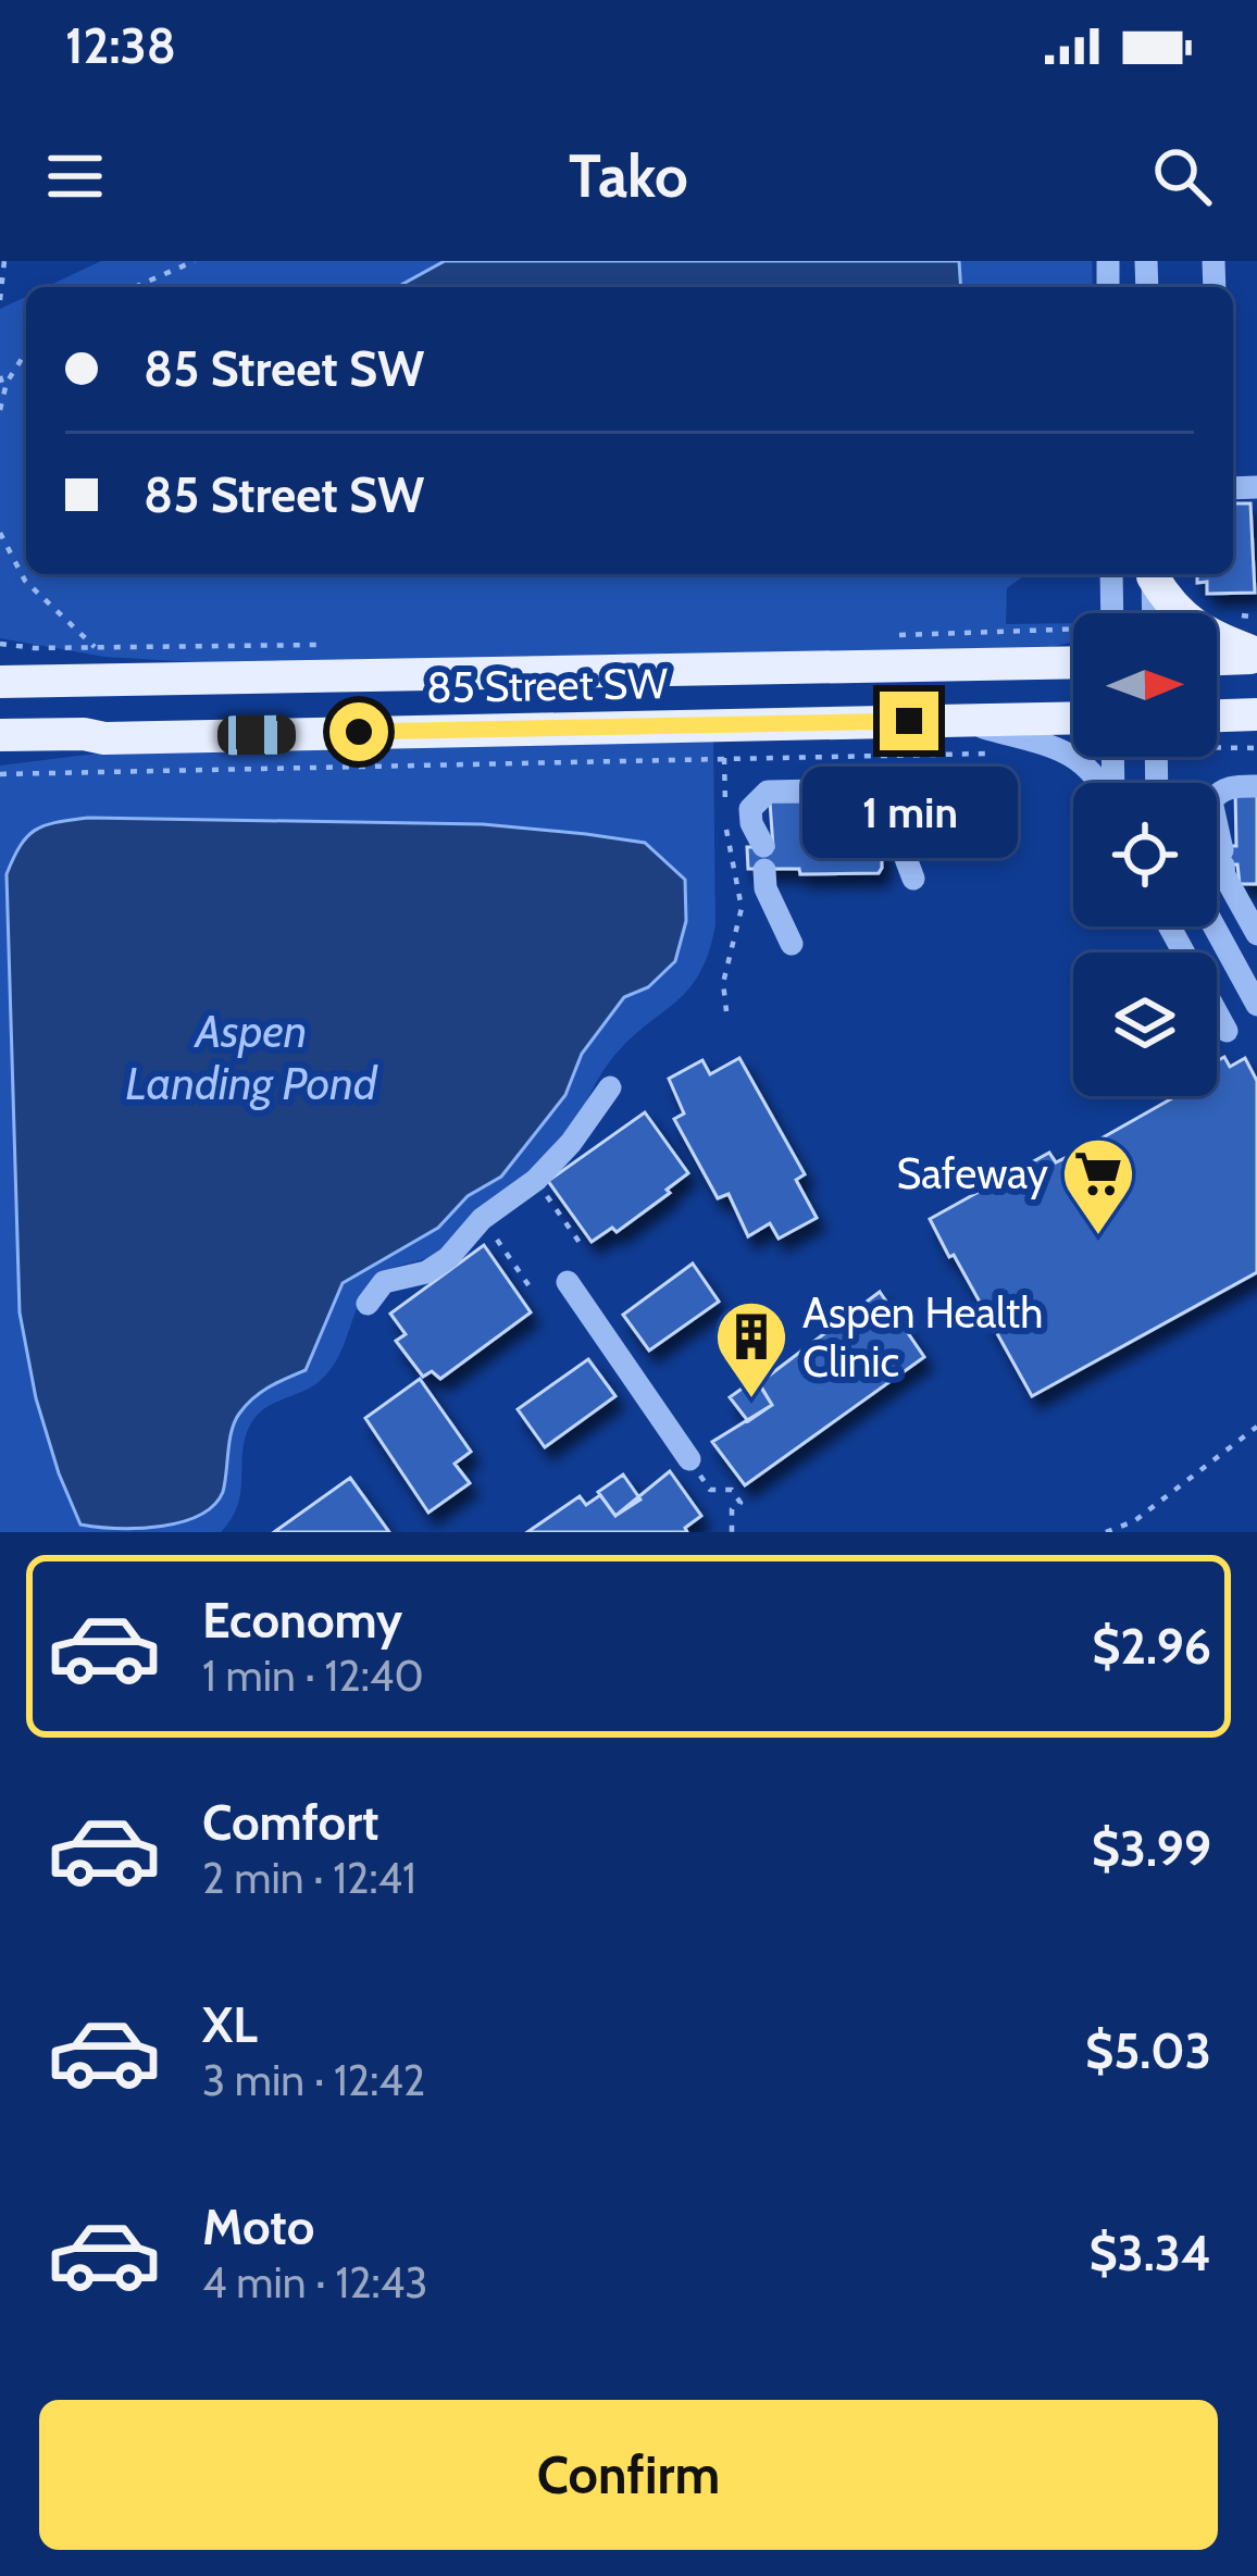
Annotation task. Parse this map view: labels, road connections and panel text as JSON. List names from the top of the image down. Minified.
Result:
{"streets":{"main road":["85 Street SW"]},"water":["Aspen Landing Pond"],"places":{"supermarket":["Safeway"],"building":["Aspen Health Clinic"]},"north":"right","page":{"status":"12:38","header":"Tako","banner":["85 Street SW","85 Street SW"],"bubble":"1 min","list":[{"name":"Economy","note":"1 min · 12:40","value":"$2.96"},{"name":"Comfort","note":"2 min · 12:41","value":"$3.99"},{"name":"XL","note":"3 min · 12:42","value":"$5.03"},{"name":"Moto","note":"4 min · 12:43","value":"$3.34"}],"buttons":"Confirm"}}
